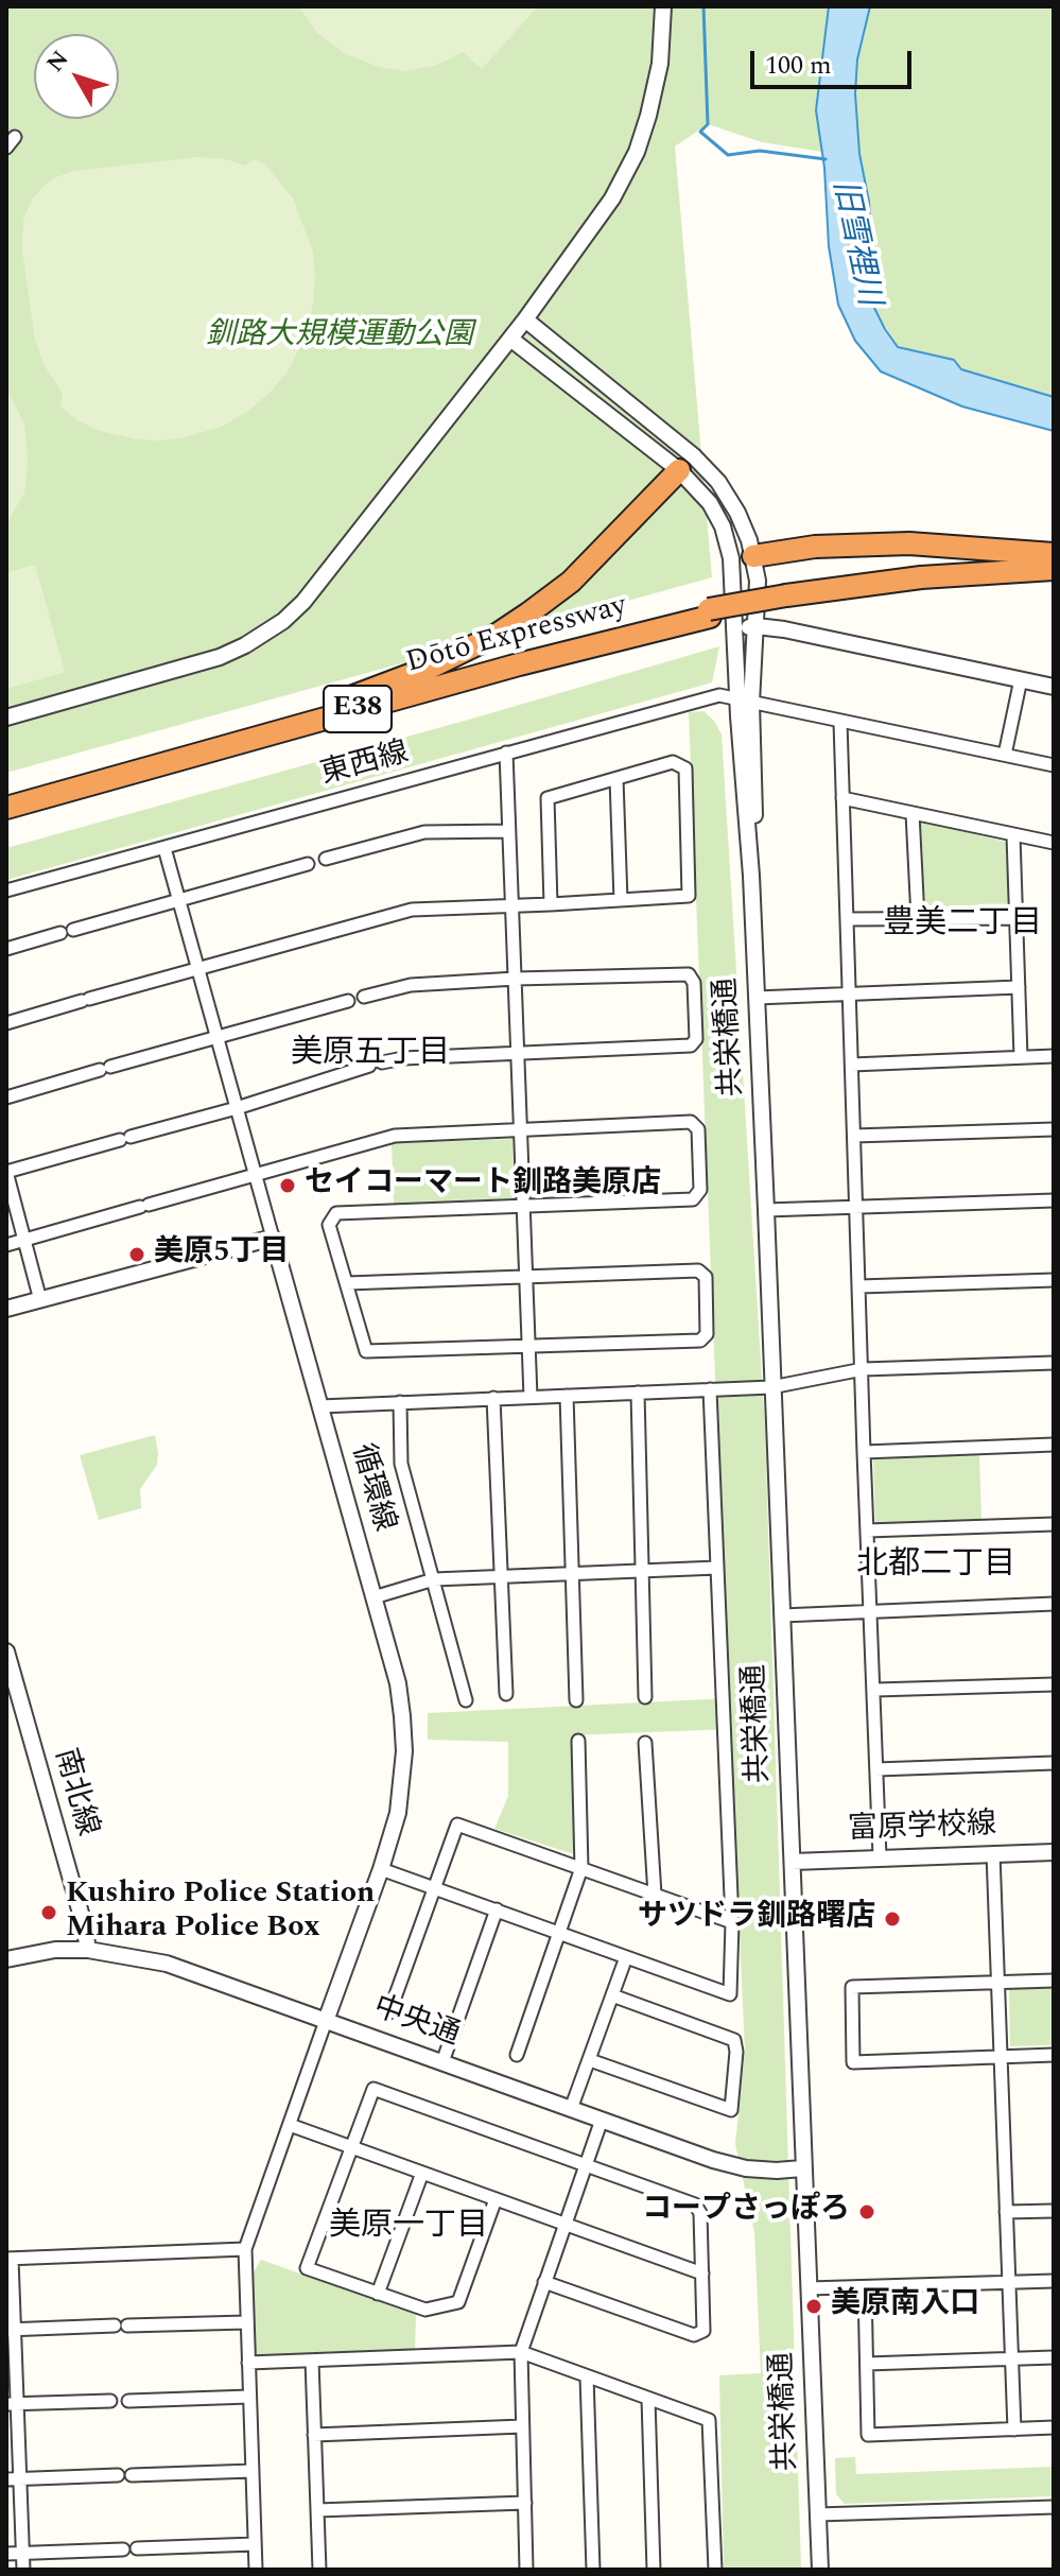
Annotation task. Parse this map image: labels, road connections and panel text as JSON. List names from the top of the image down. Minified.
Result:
{"streets":{"highway":["Dōtō Expressway","E38"],"street":["東西線","共栄橋通","循環線","南北線","富原学校線","中央通"]},"crossings":[["東西線","共栄橋通"],["共栄橋通","富原学校線"],["共栄橋通","中央通"],["循環線","中央通"],["南北線","中央通"]],"districts":["豊美二丁目","美原五丁目","北都二丁目","美原一丁目"],"water":["旧雪裡川"],"parks":["釧路大規模運動公園"],"places":["セイコーマート釧路美原店","美原5丁目","Kushiro Police Station Mihara Police Box","サツドラ釧路曙店","コープさっぽろ","美原南入口"],"scale_bar":"100 m","north":"top left"}
